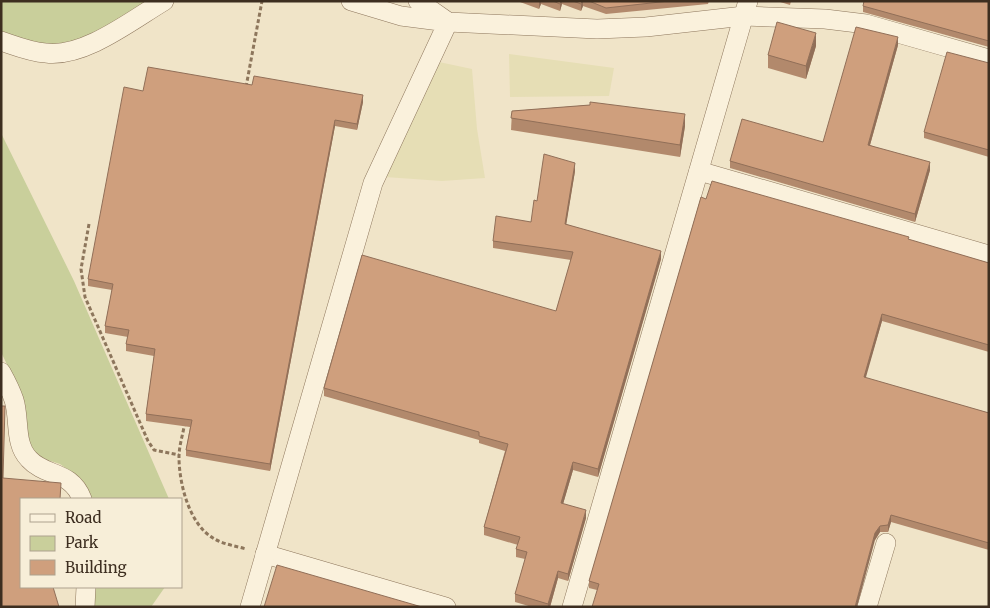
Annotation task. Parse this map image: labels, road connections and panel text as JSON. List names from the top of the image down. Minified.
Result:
{"legend":["Road","Park","Building"]}
